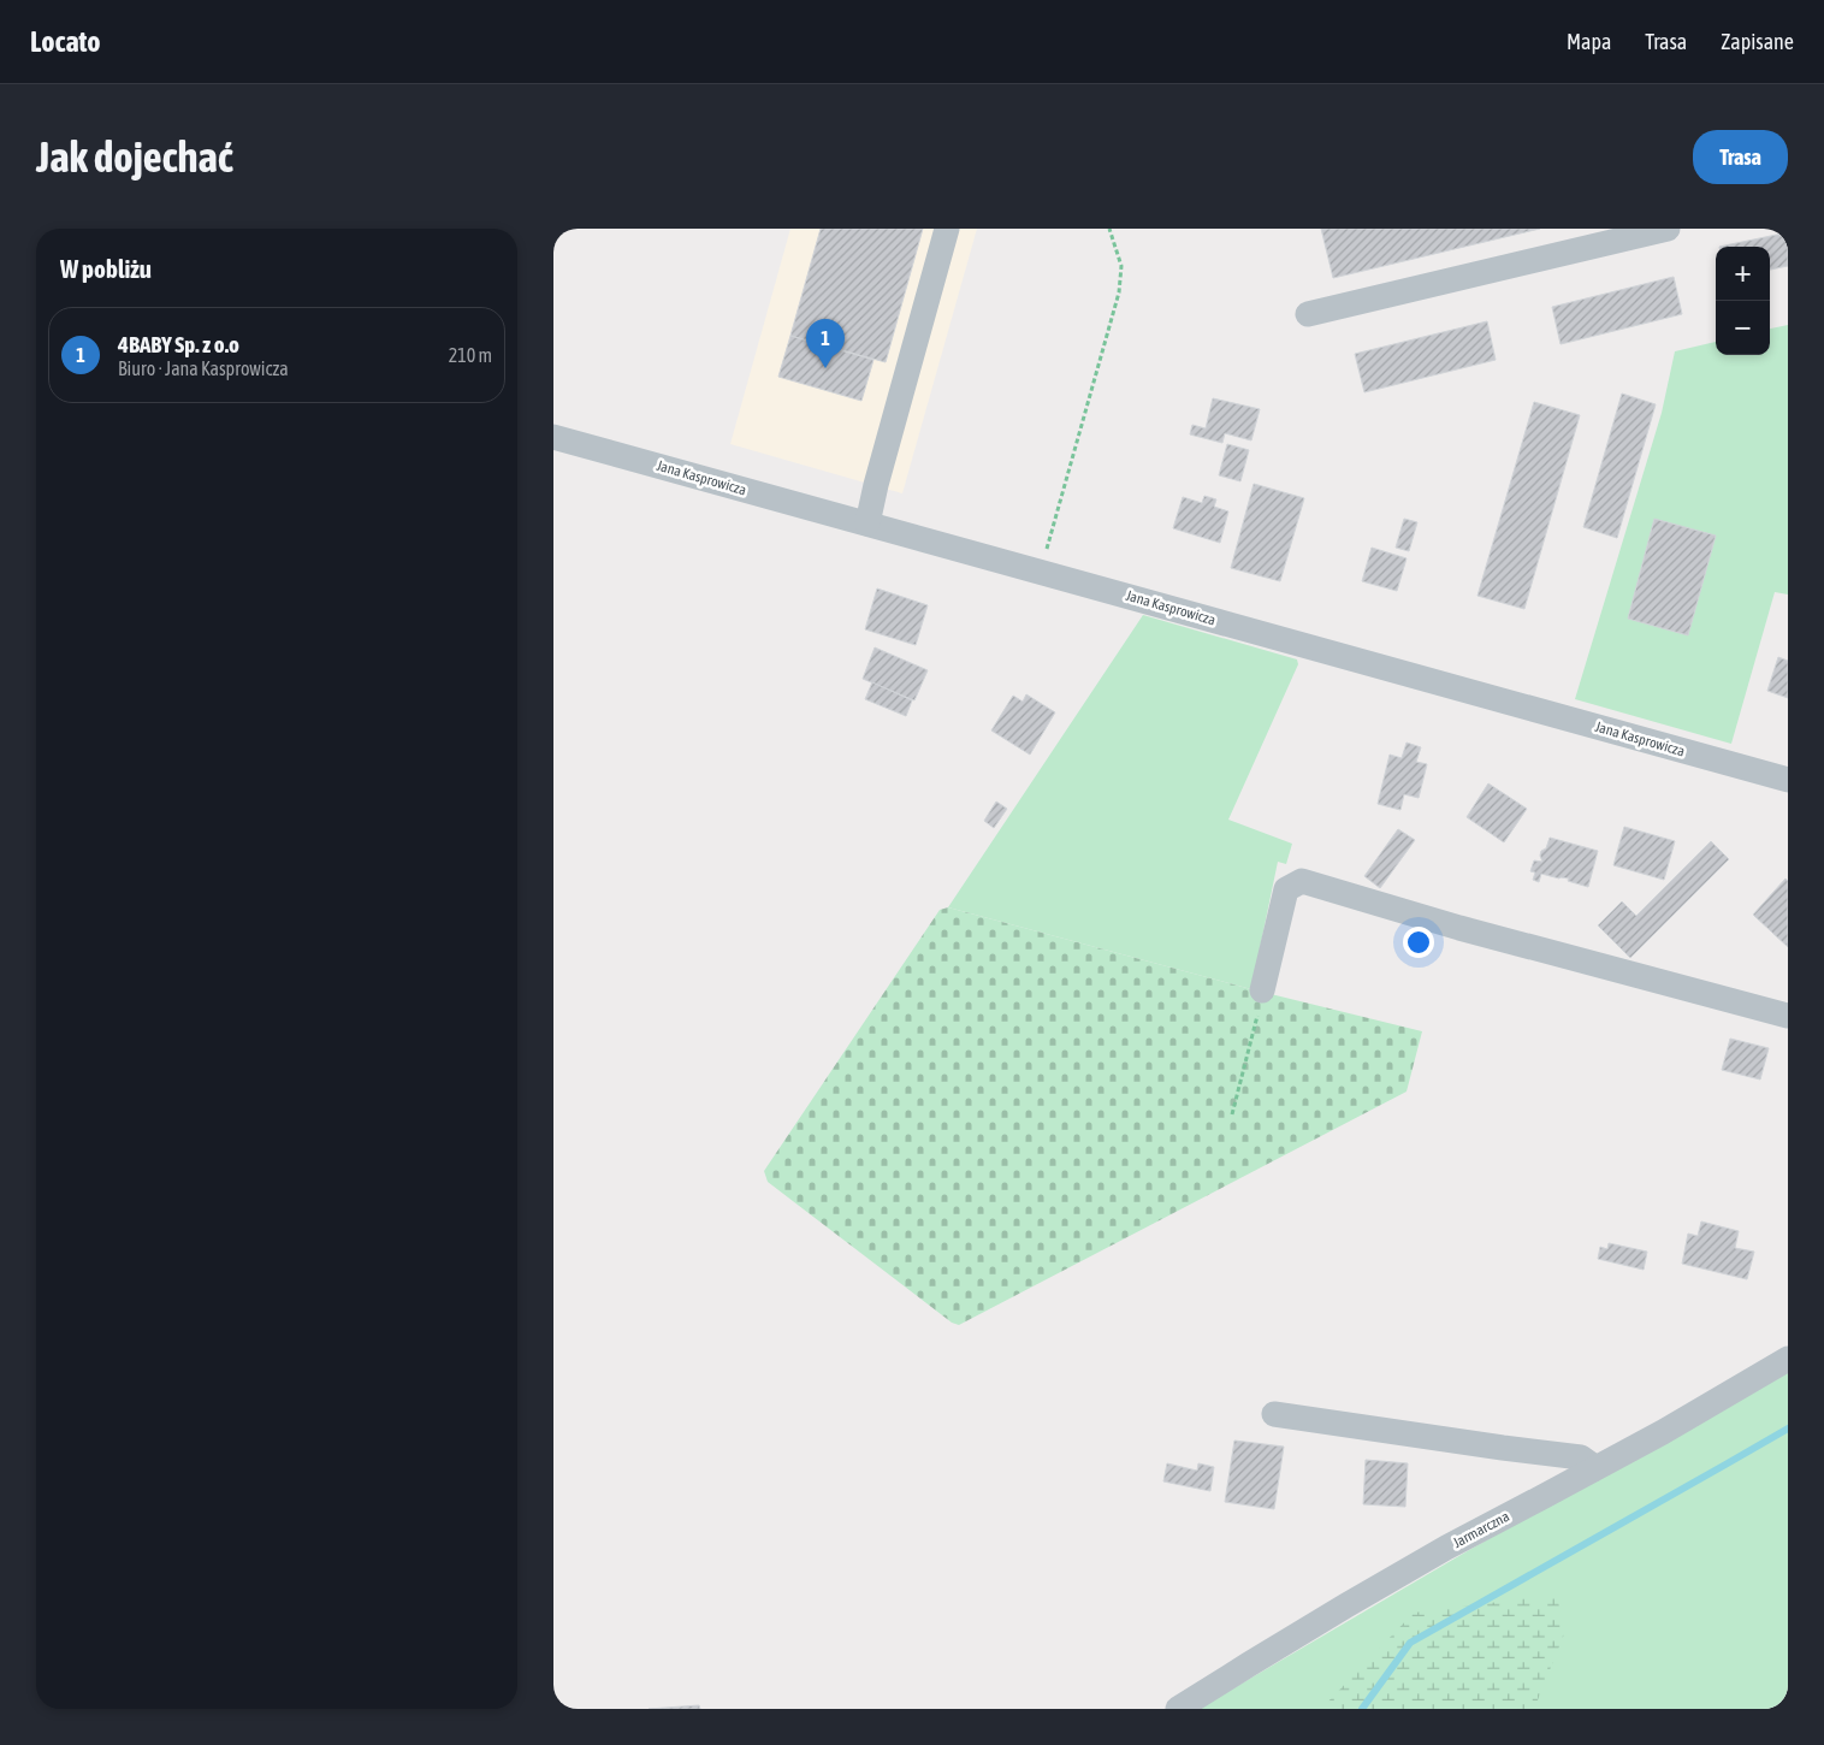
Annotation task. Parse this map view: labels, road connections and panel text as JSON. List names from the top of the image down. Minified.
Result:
{"streets":{"street":["Jana Kasprowicza","Jarmarczna"]},"page":{"header":"Locato","nav":["Mapa","Trasa","Zapisane"],"buttons":"Trasa","title":"Jak dojechać","heading":"W pobliżu","map_buttons":["+","−"],"list":[{"mark":"1","name":"4BABY Sp. z o.o","note":"Biuro · Jana Kasprowicza","value":"210 m"}],"pins":"1"}}
